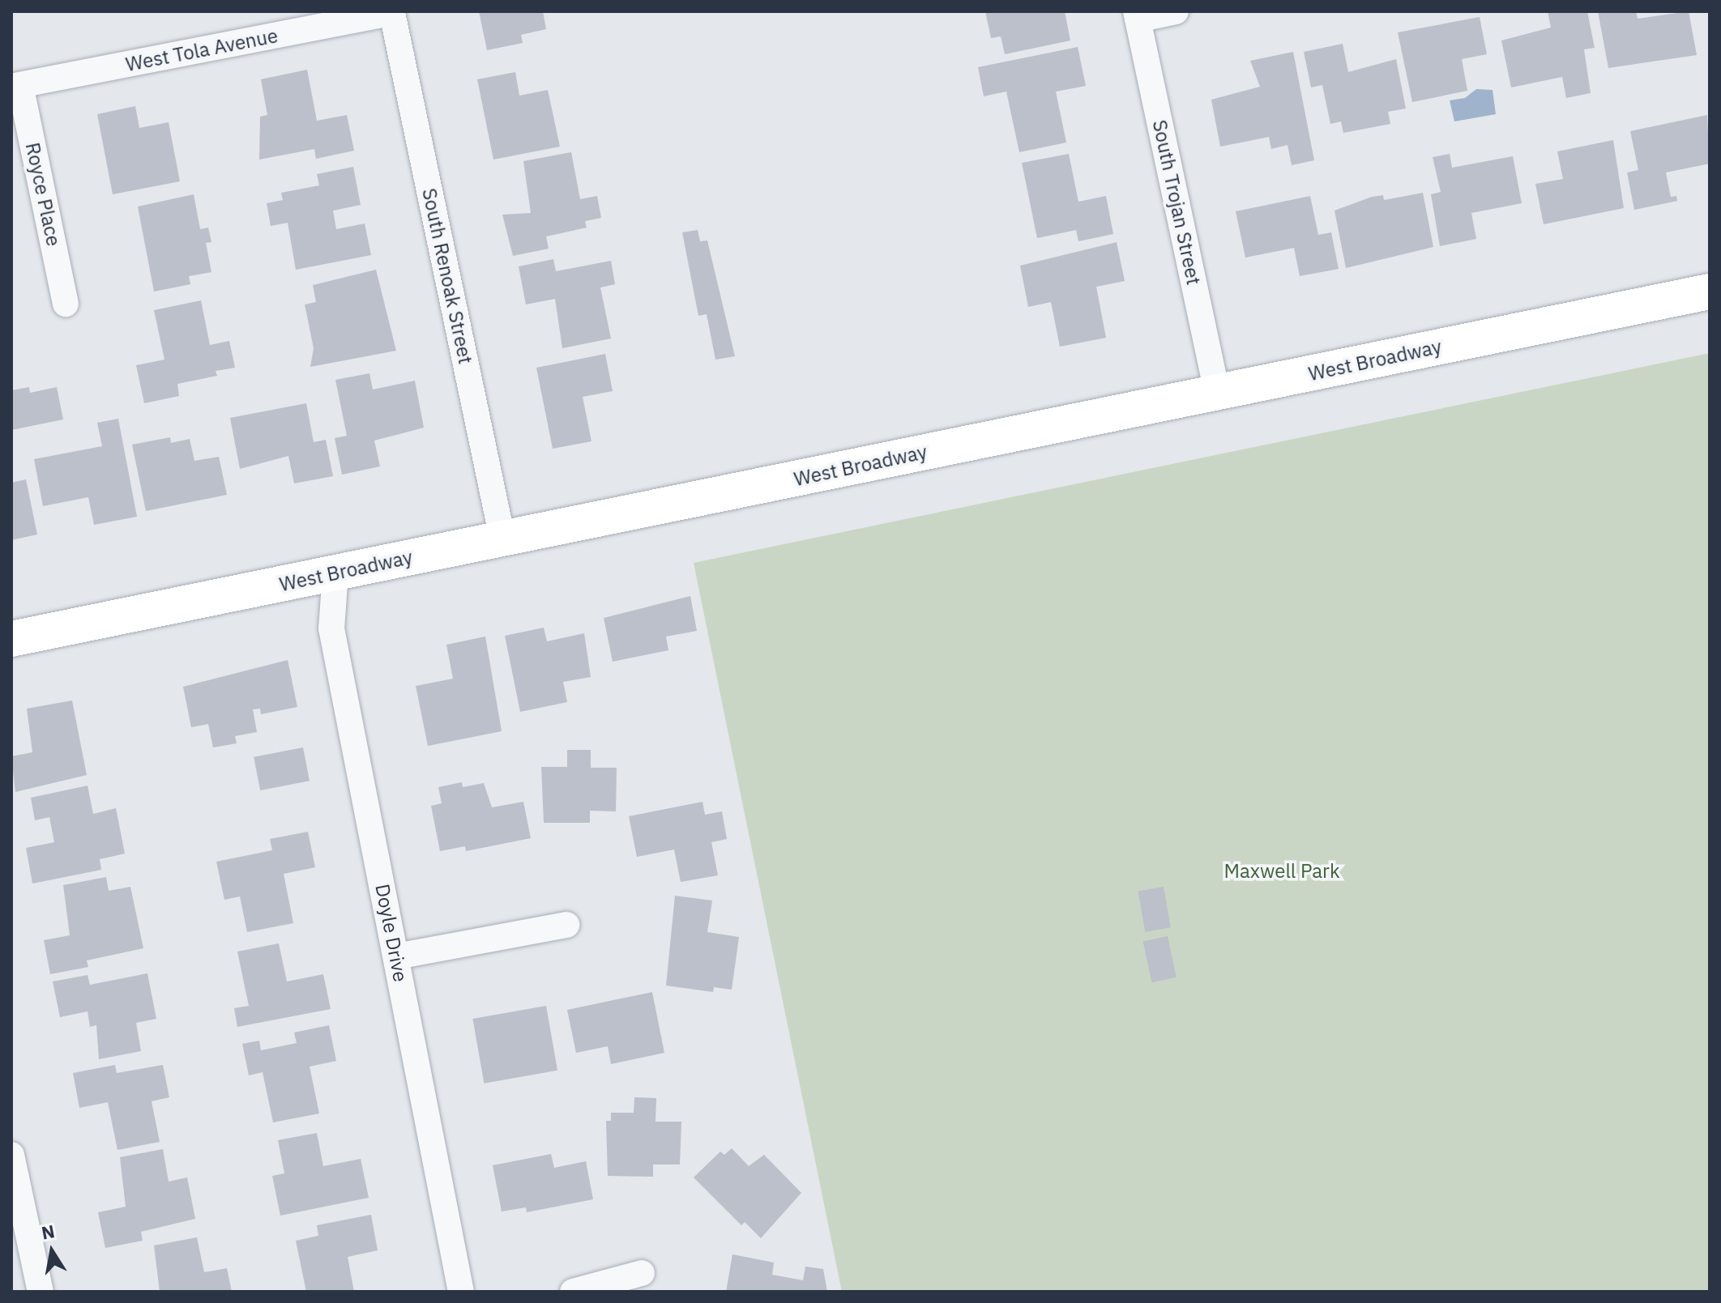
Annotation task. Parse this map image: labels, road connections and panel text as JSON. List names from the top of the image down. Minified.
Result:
{"streets":{"main road":["West Broadway"],"street":["West Tola Avenue","Royce Place","South Trojan Street","South Renoak Street","Doyle Drive"]},"crossings":[["West Tola Avenue","Royce Place"],["West Tola Avenue","South Renoak Street"],["South Trojan Street","West Broadway"],["South Renoak Street","West Broadway"],["West Broadway","Doyle Drive"]],"parks":["Maxwell Park"],"north":"top"}
